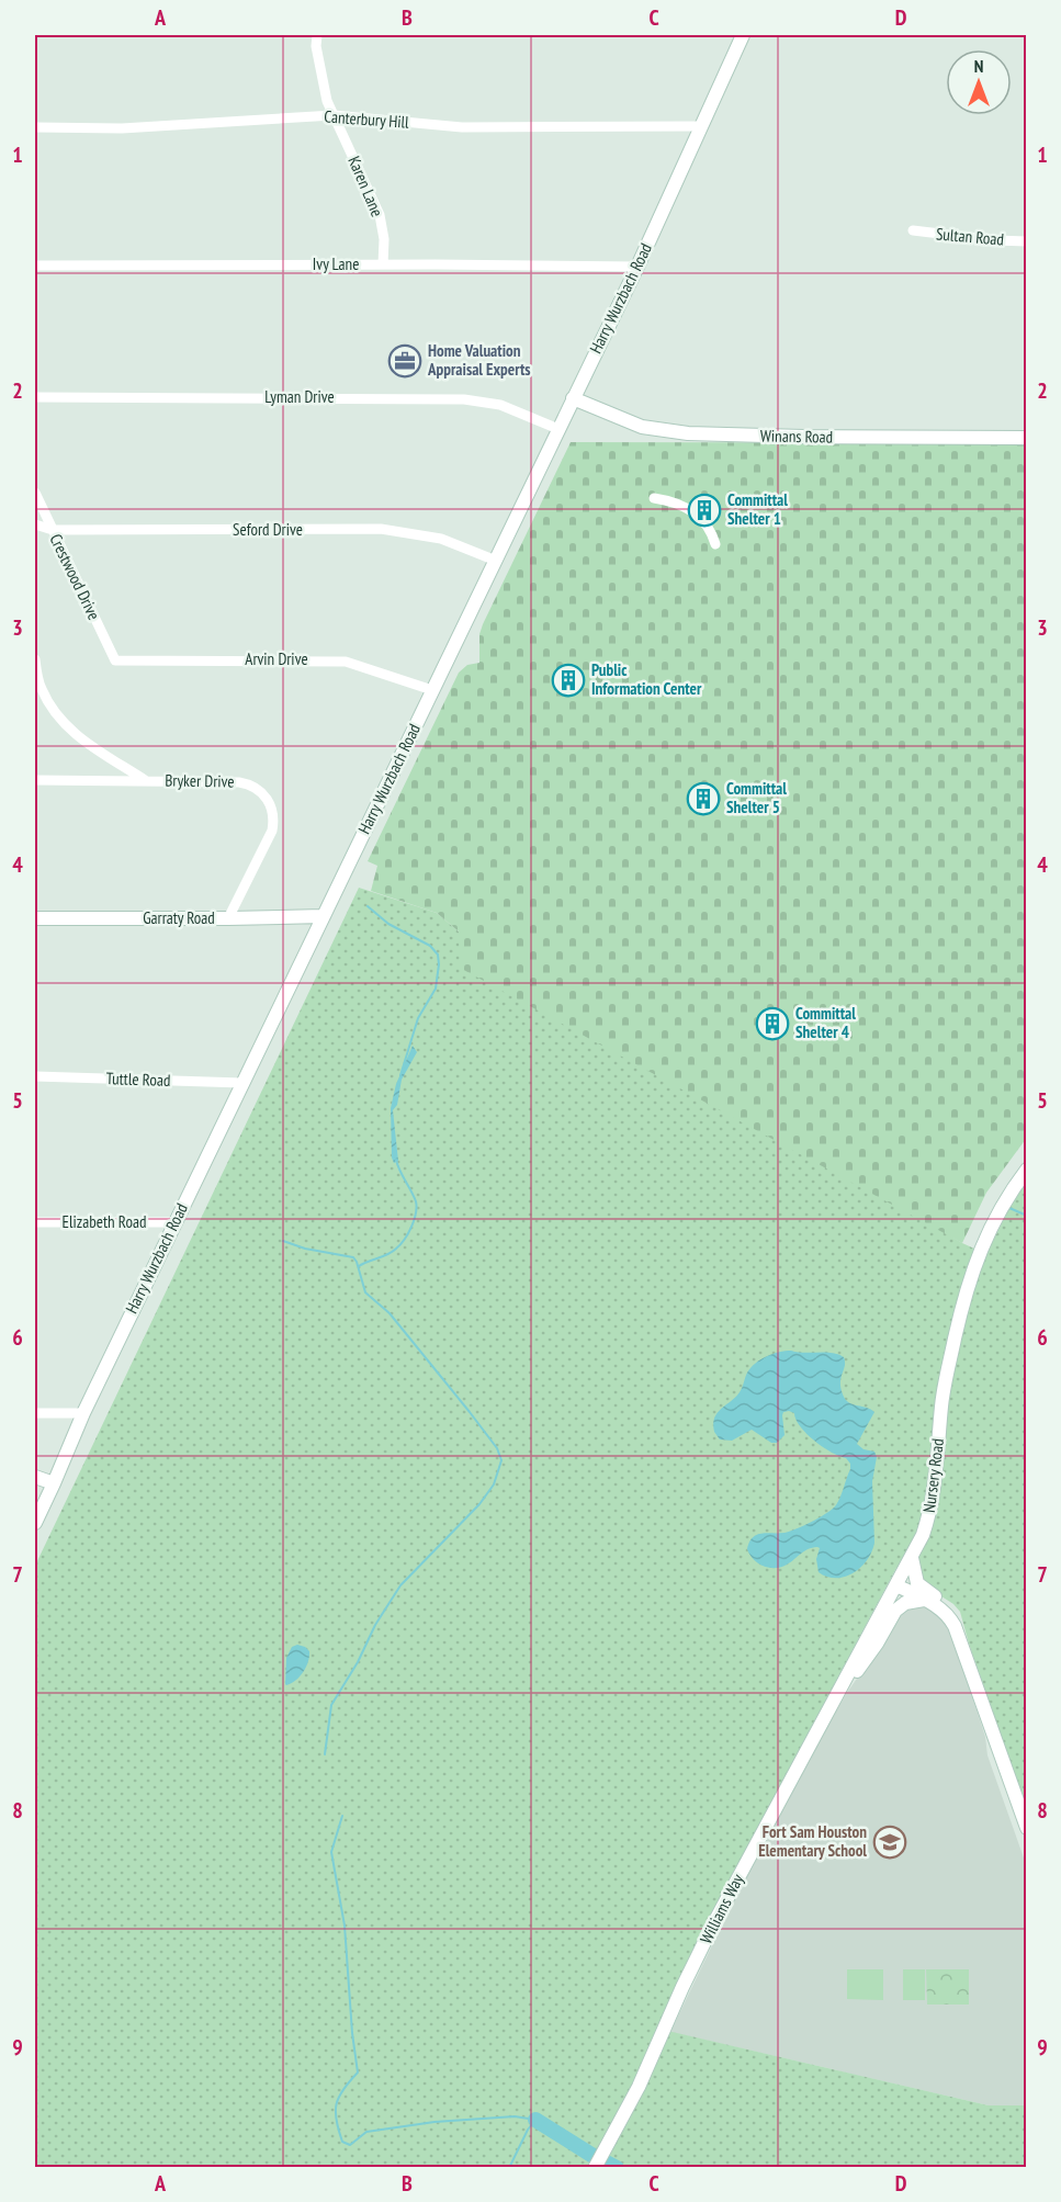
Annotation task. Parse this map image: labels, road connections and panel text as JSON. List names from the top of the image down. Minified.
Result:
{"streets":{"street":["Canterbury Hill","Karen Lane","Sultan Road","Ivy Lane","Harry Wurzbach Road","Lyman Drive","Winans Road","Seford Drive","Crestwood Drive","Arvin Drive","Bryker Drive","Garraty Road","Tuttle Road","Elizabeth Road","Nursery Road","Williams Way"]},"crossings":[["Canterbury Hill","Karen Lane"],["Canterbury Hill","Harry Wurzbach Road"],["Karen Lane","Ivy Lane"],["Ivy Lane","Harry Wurzbach Road"],["Harry Wurzbach Road","Lyman Drive"],["Harry Wurzbach Road","Winans Road"],["Harry Wurzbach Road","Seford Drive"],["Harry Wurzbach Road","Arvin Drive"],["Harry Wurzbach Road","Garraty Road"],["Harry Wurzbach Road","Tuttle Road"],["Harry Wurzbach Road","Elizabeth Road"],["Seford Drive","Crestwood Drive"],["Crestwood Drive","Arvin Drive"],["Bryker Drive","Garraty Road"],["Nursery Road","Williams Way"]],"places":{"office":["Home Valuation Appraisal Experts"],"building":["Committal Shelter 1","Public Information Center","Committal Shelter 5","Committal Shelter 4"],"school or university":["Fort Sam Houston Elementary School"]},"north":"top","grid":{"columns":["A","B","C","D"],"rows":["1","2","3","4","5","6","7","8","9"]}}
